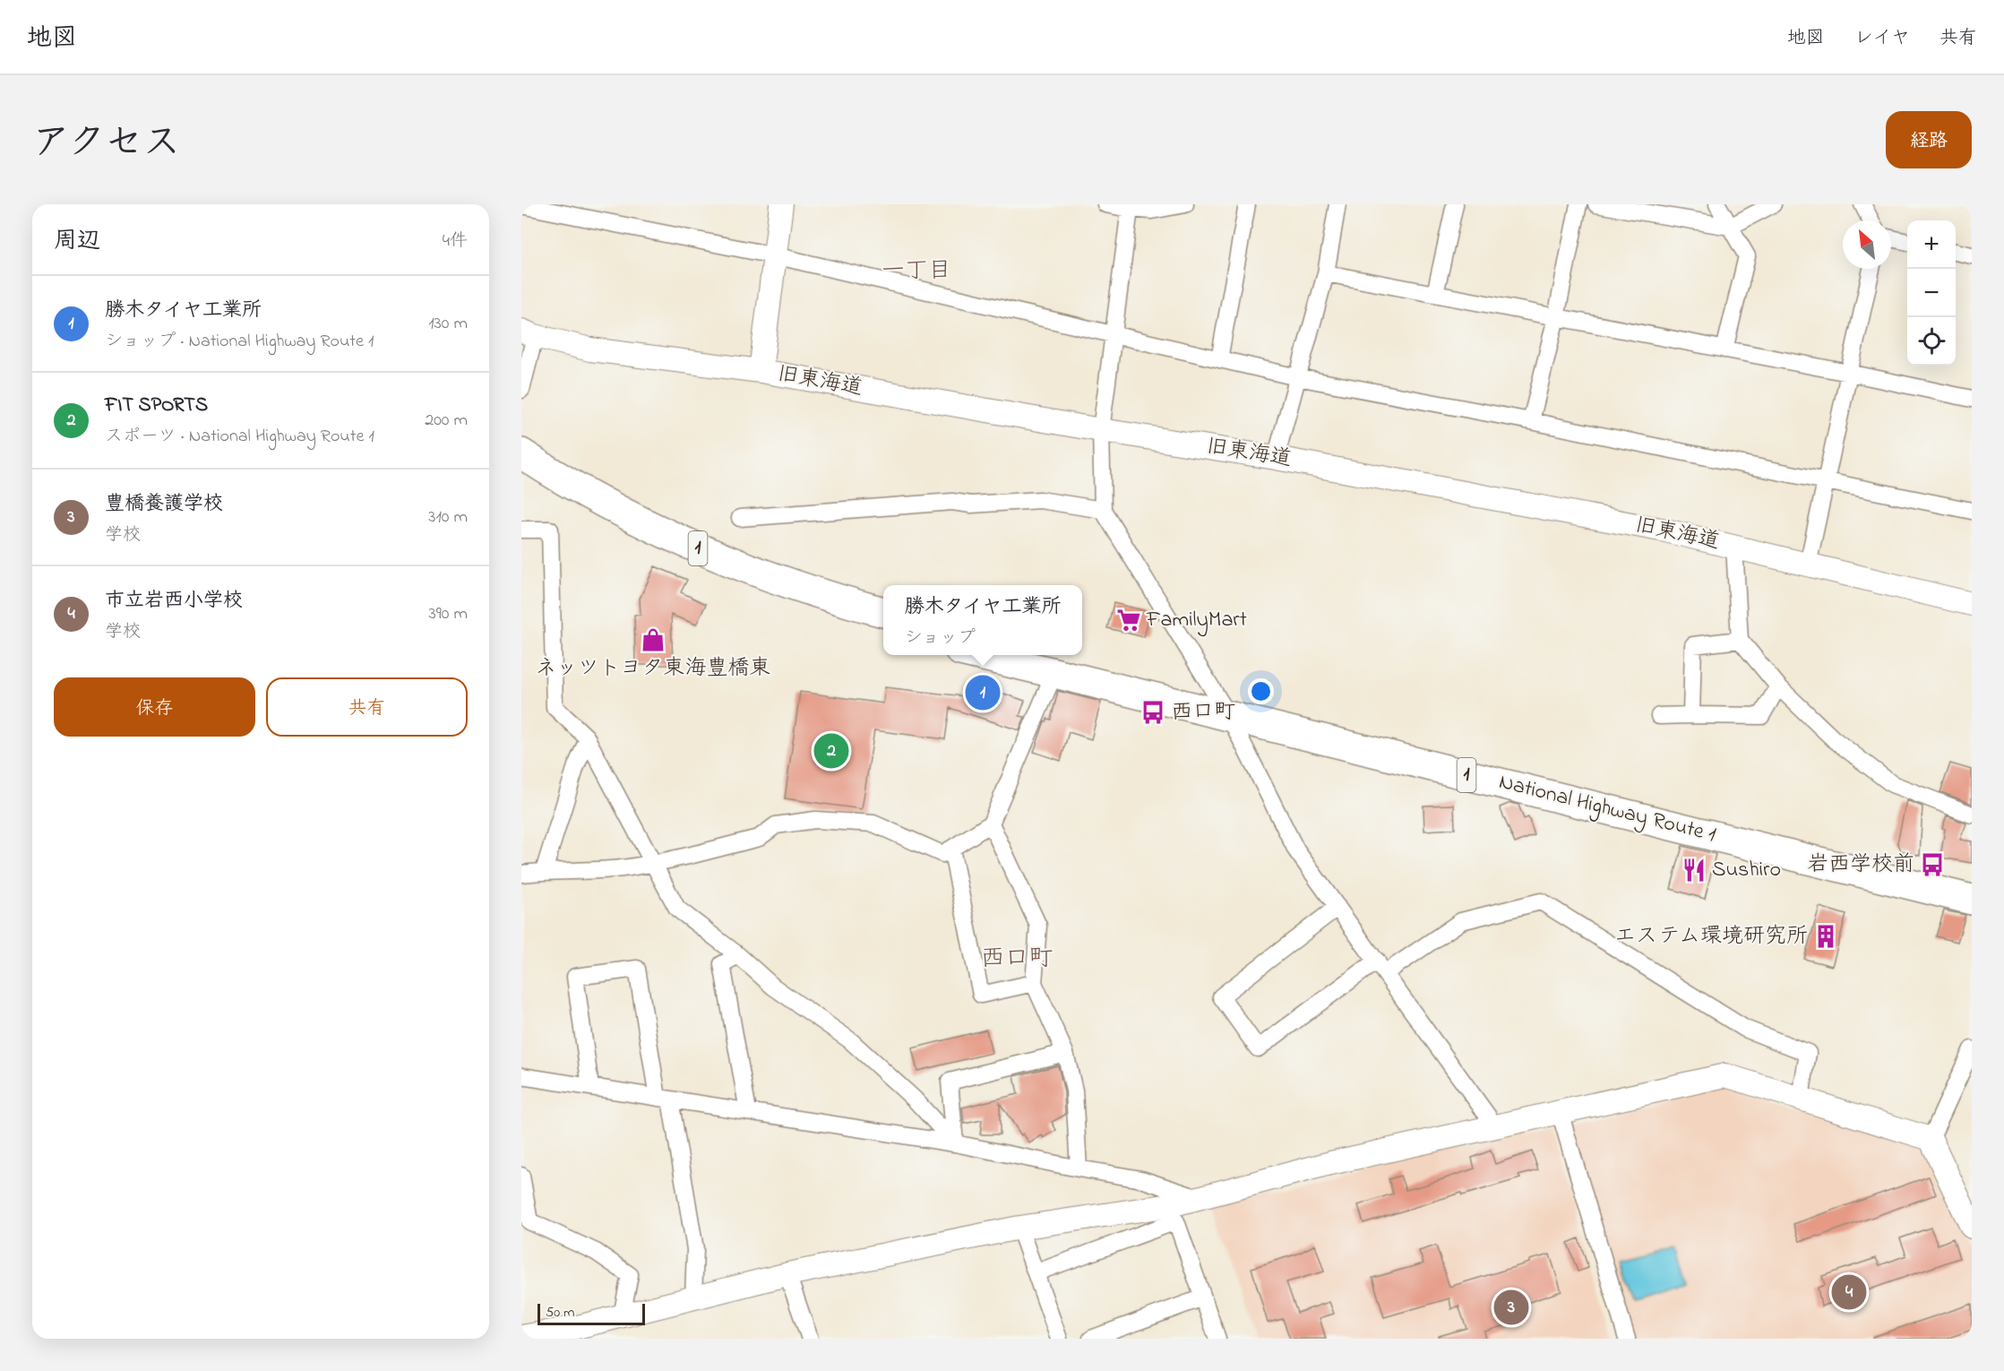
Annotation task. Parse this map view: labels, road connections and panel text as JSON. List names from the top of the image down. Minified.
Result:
{"streets":{"highway":["1","National Highway Route 1"],"street":["旧東海道"]},"districts":["一丁目","西口町"],"places":{"supermarket":["FamilyMart"],"shop":["ネッツトヨタ東海豊橋東"],"bus stop":["西口町","岩西学校前"],"restaurant":["Sushiro"],"building":["エステム環境研究所"]},"scale_bar":"50 m","north":"top left","page":{"header":"地図","nav":["地図","レイヤ","共有"],"title":"アクセス","buttons":["経路",["保存","共有"]],"heading":["周辺","4件"],"map_buttons":["+","−"],"list":[{"mark":"1","name":"勝木タイヤ工業所","note":"ショップ · National Highway Route 1","value":"130 m"},{"mark":"2","name":"FIT SPORTS","note":"スポーツ · National Highway Route 1","value":"200 m"},{"mark":"3","name":"豊橋養護学校","note":"学校","value":"310 m"},{"mark":"4","name":"市立岩西小学校","note":"学校","value":"390 m"}],"popup":["勝木タイヤ工業所","ショップ"],"pins":["1","2","4","3"],"scale":"50 m"}}
